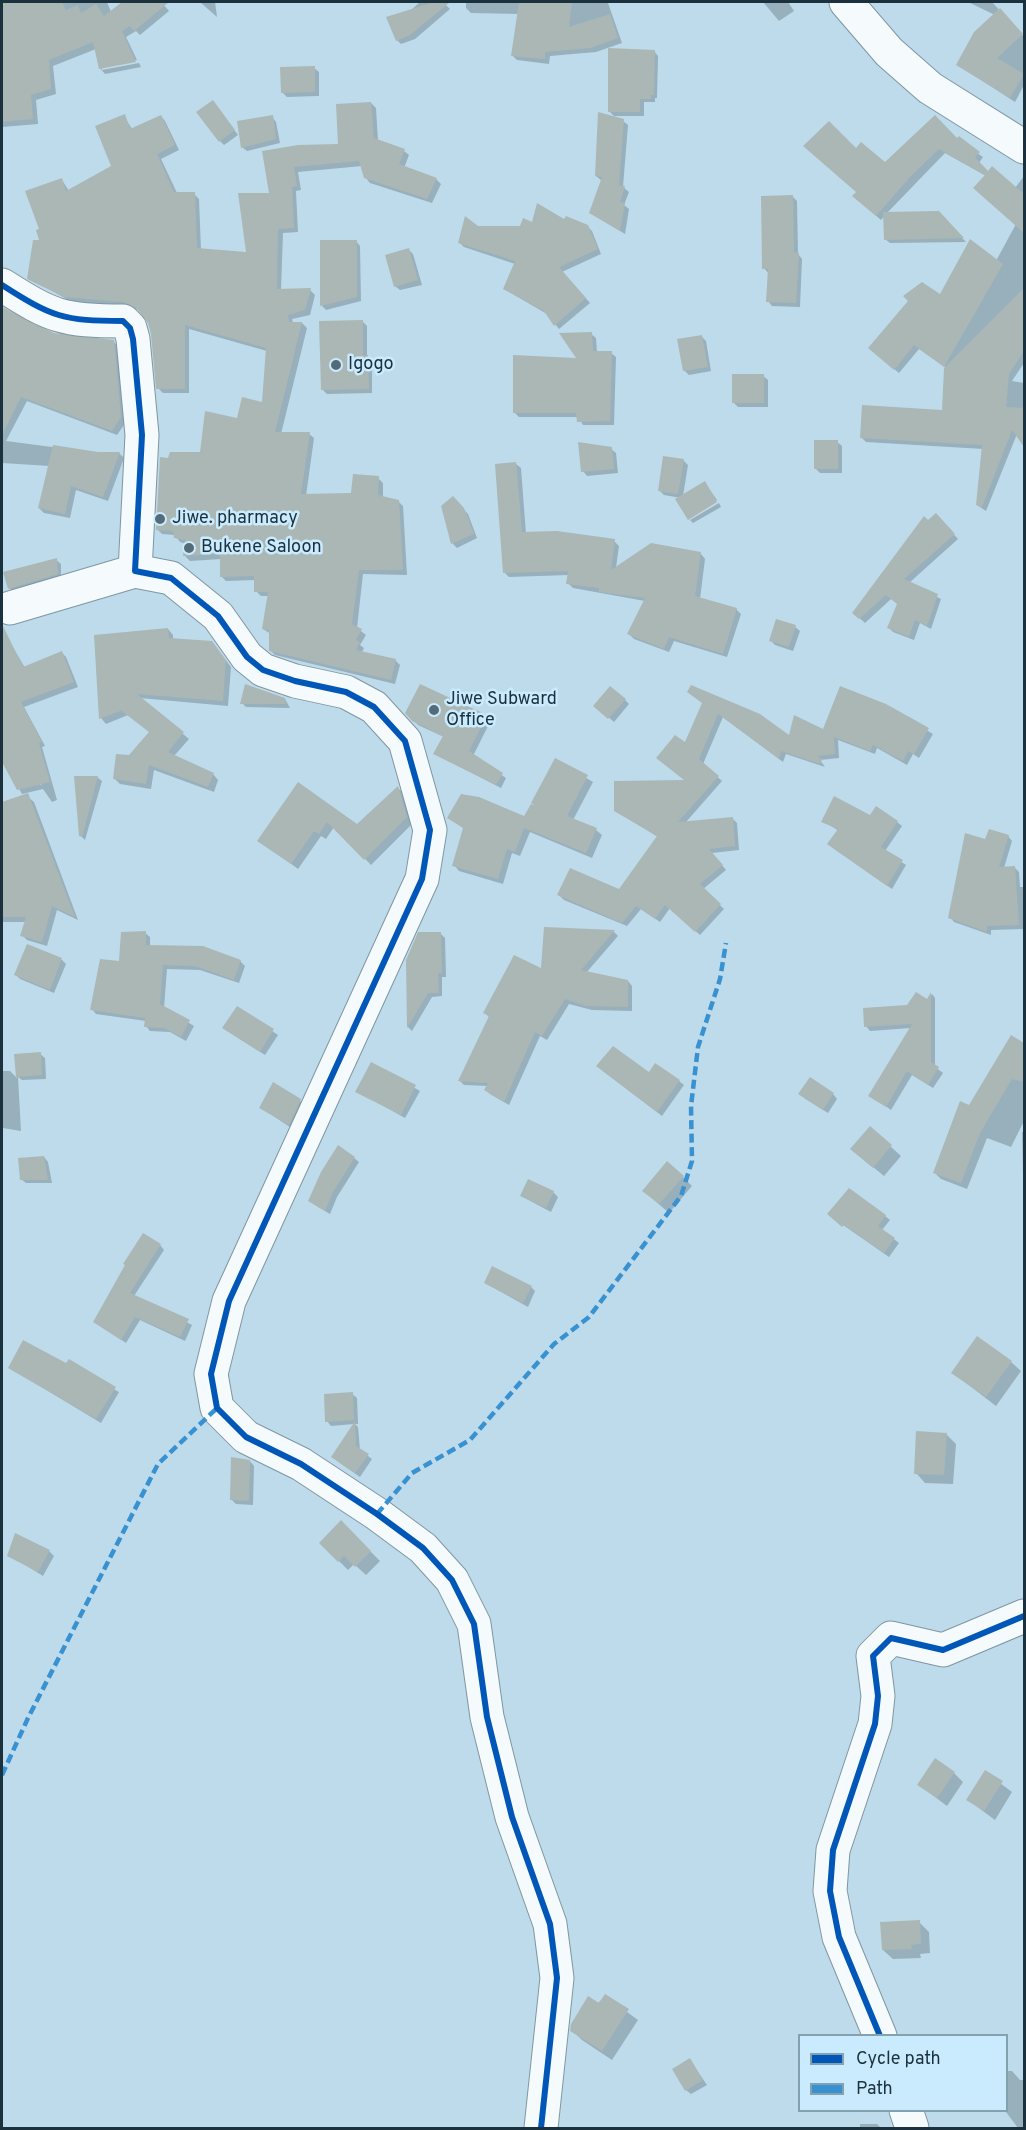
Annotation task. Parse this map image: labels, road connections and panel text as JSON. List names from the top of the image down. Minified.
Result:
{"places":["Igogo","Jiwe. pharmacy","Bukene Saloon","Jiwe Subward Office"],"legend":["Cycle path","Path"]}
